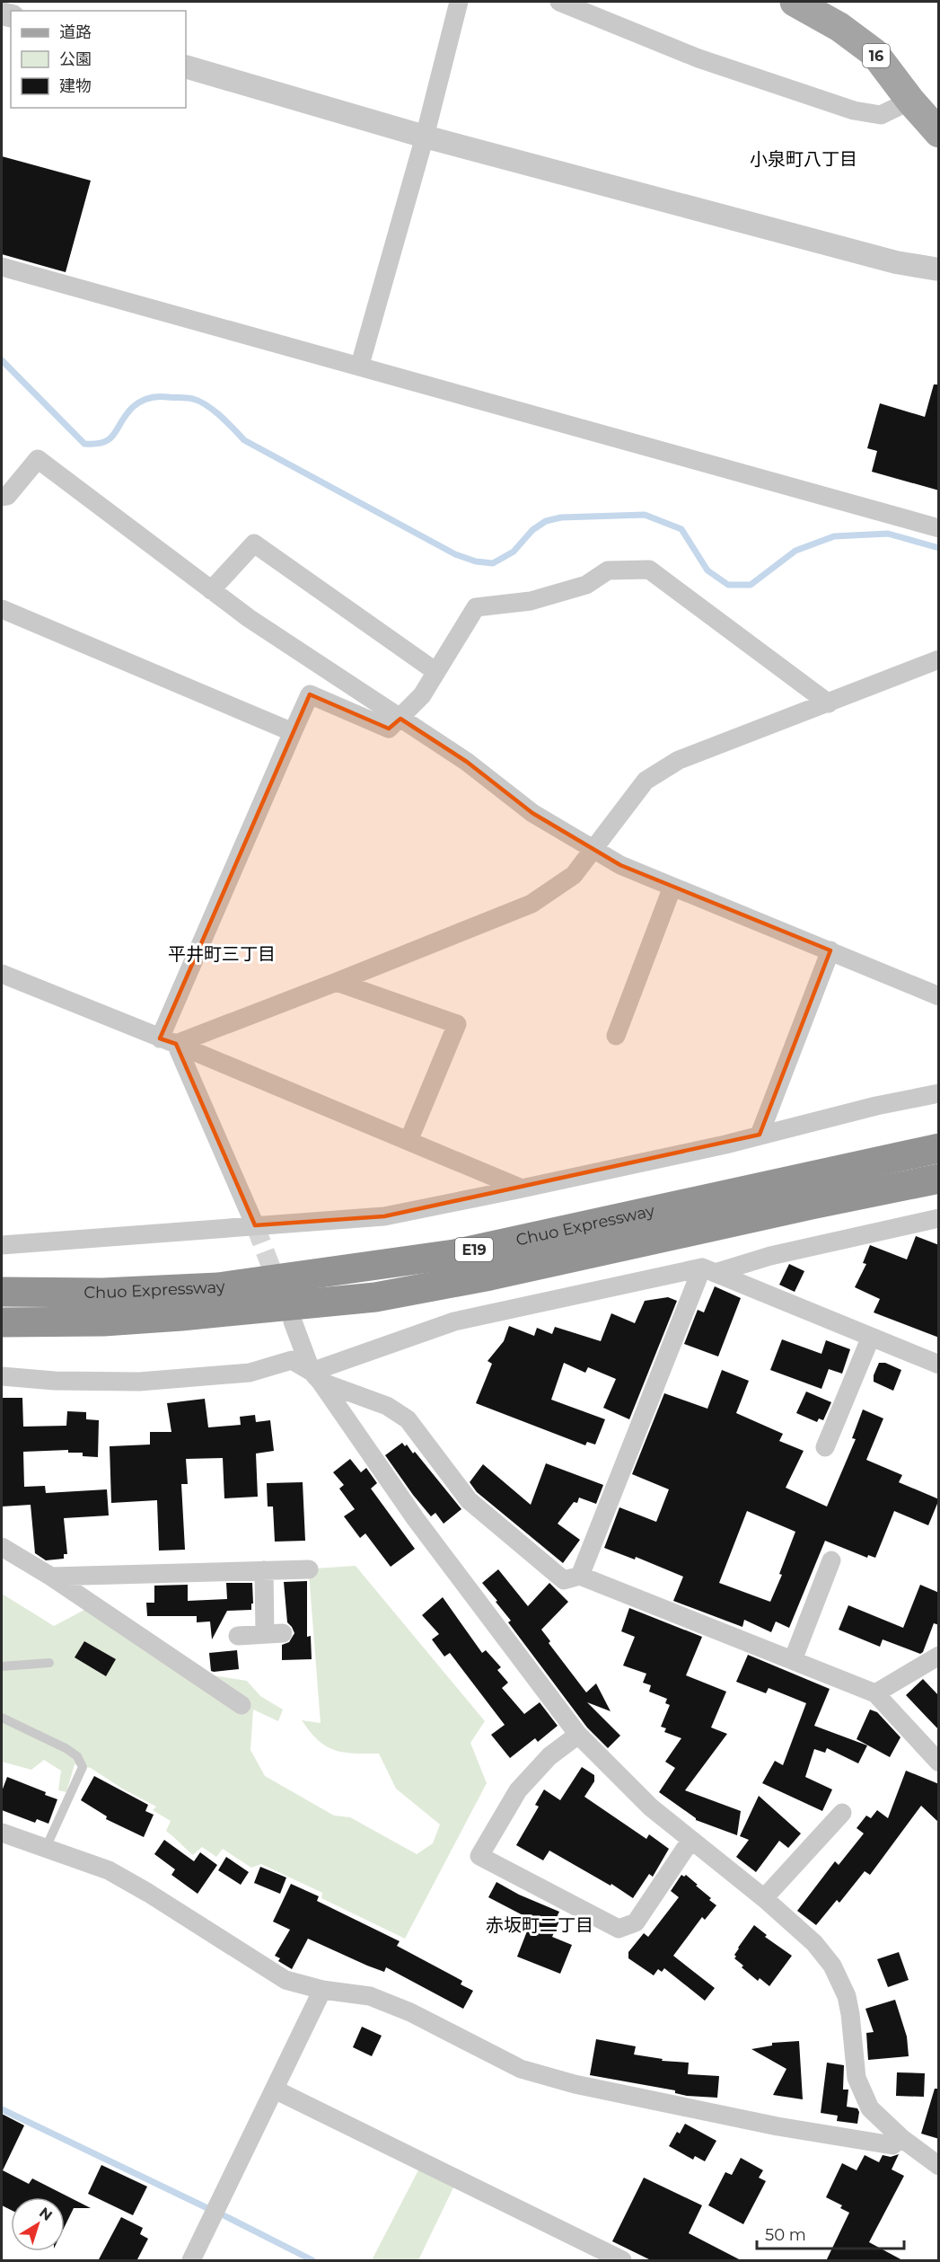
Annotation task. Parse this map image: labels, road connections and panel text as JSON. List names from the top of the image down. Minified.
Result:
{"streets":{"highway":["Chuo Expressway","E19"],"main road":["16"]},"districts":["小泉町八丁目","平井町三丁目","赤坂町二丁目"],"legend":["道路","公園","建物"],"scale_bar":"50 m","north":"top right"}
